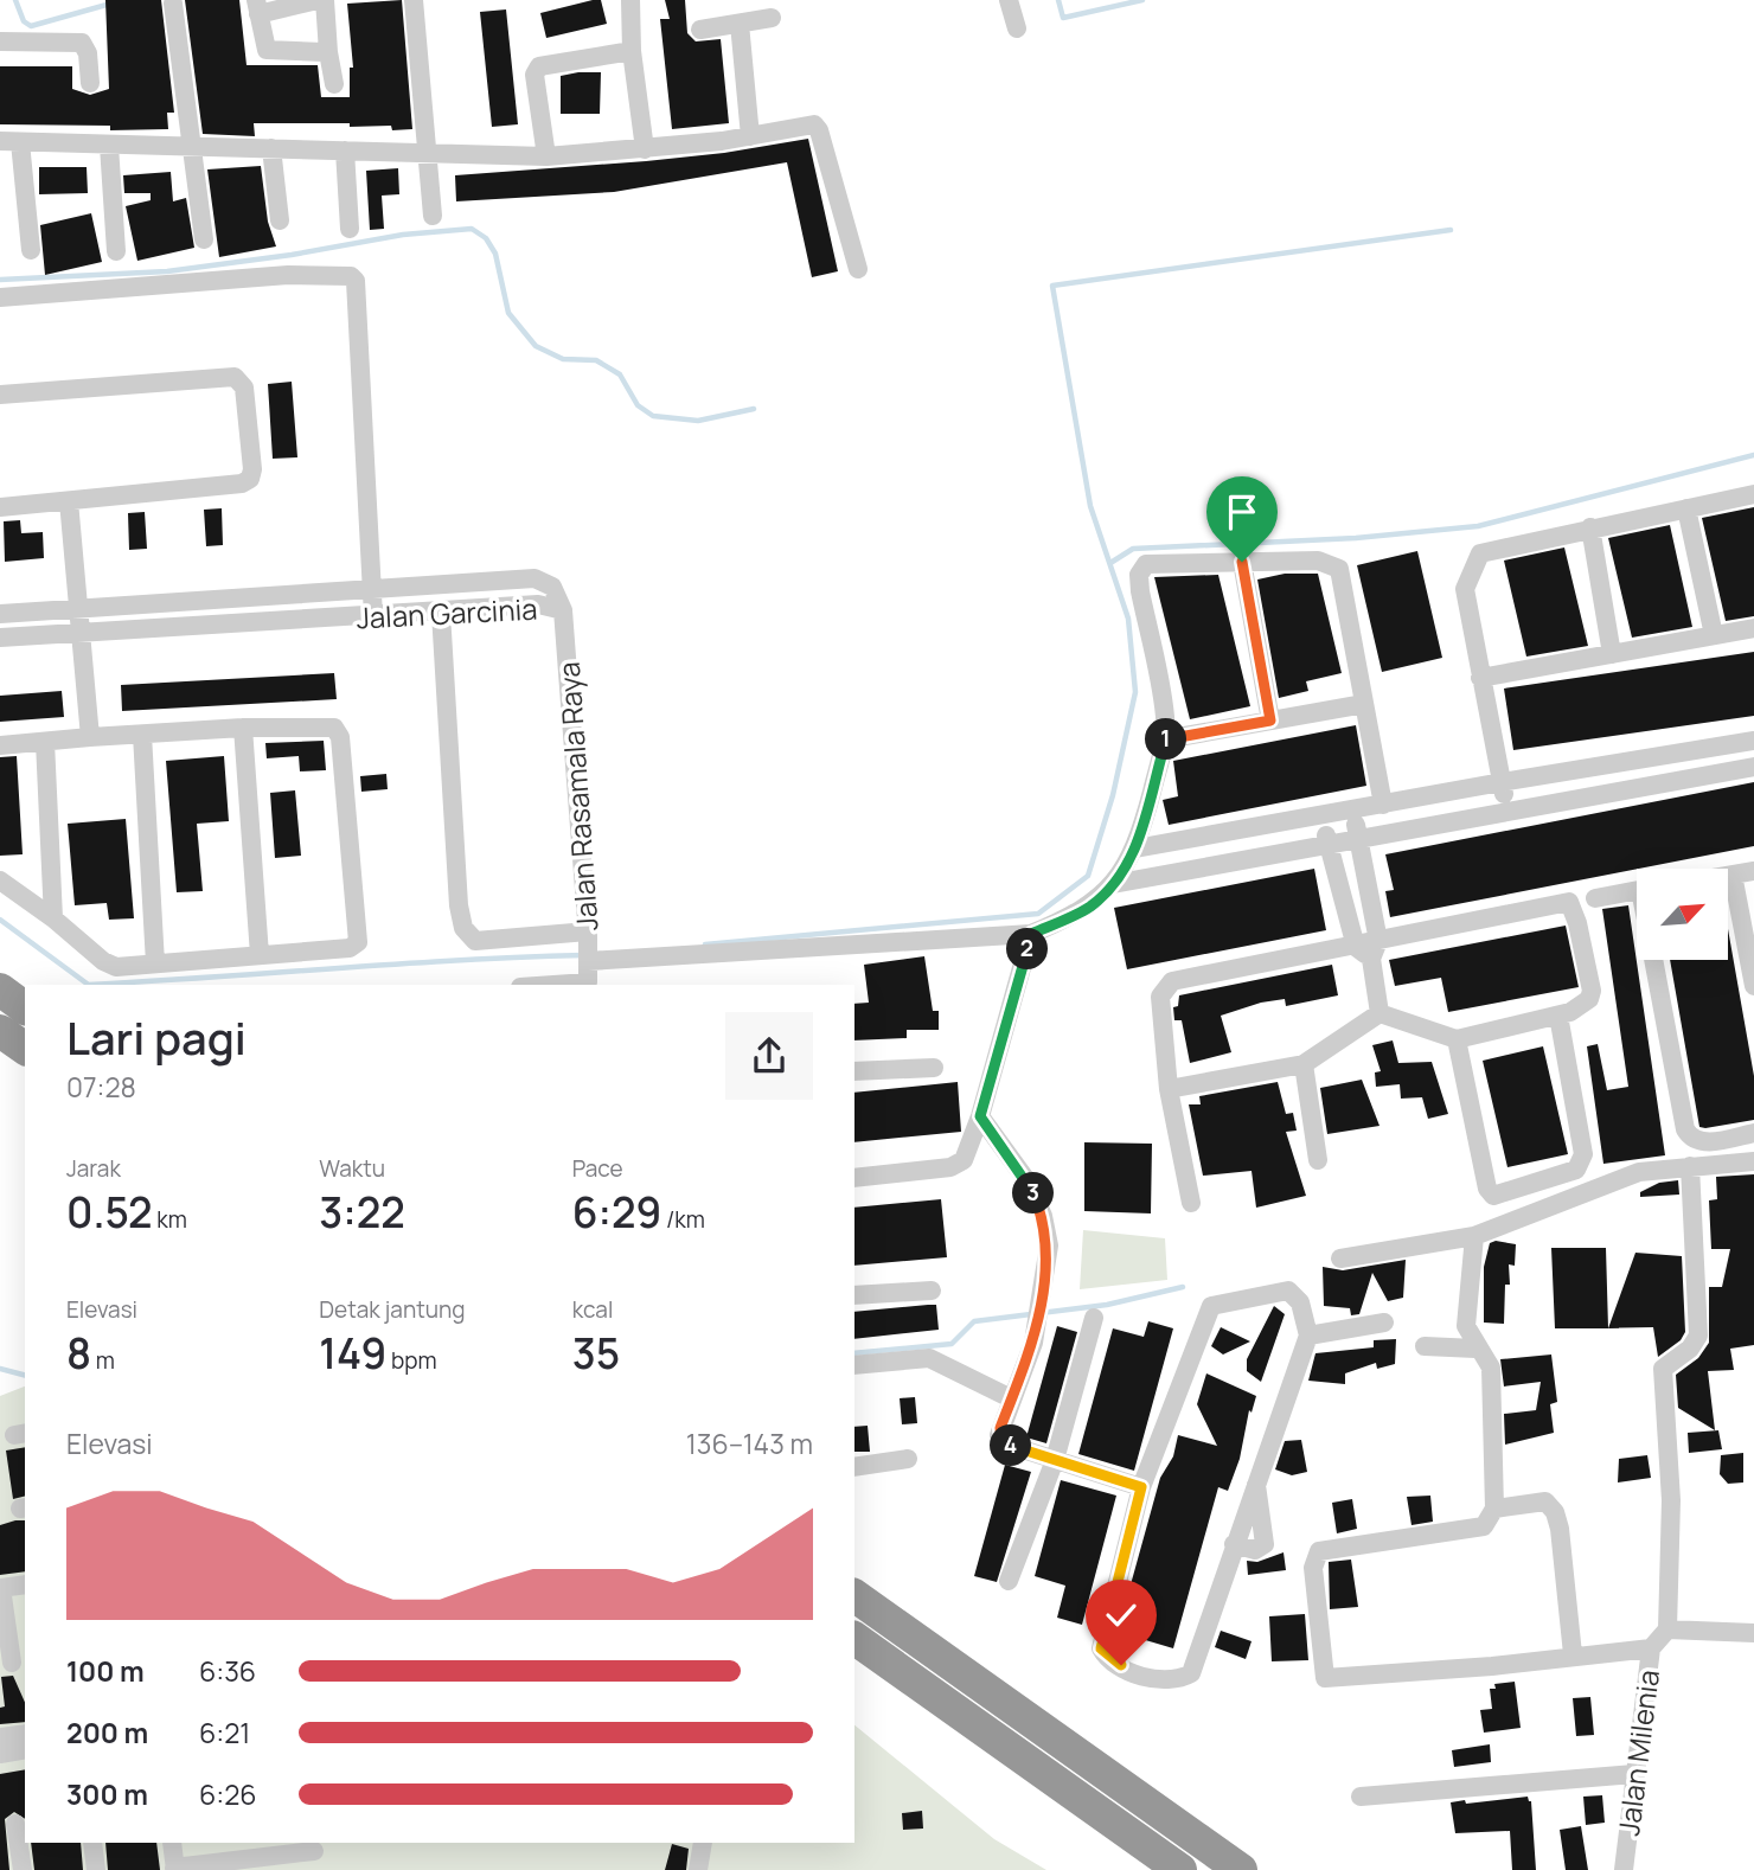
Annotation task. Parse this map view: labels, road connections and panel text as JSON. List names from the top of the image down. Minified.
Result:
{"streets":{"street":["Jalan Garcinia","Jalan Rasamala Raya","Jalan Milenia"]},"crossings":[["Jalan Garcinia","Jalan Rasamala Raya"]],"north":"top right","page":{"pins":["1","2","3","4"],"heading":["Lari pagi","07:28"],"stats":[["Jarak","0.52 km"],["Waktu","3:22"],["Pace","6:29 /km"],["Elevasi","8 m"],["Detak jantung","149 bpm"],["kcal","35"]],"chart":["Elevasi","136–143 m"],"list":[{"name":"100 m","note":"6:36"},{"name":"200 m","note":"6:21"},{"name":"300 m","note":"6:26"}]}}
